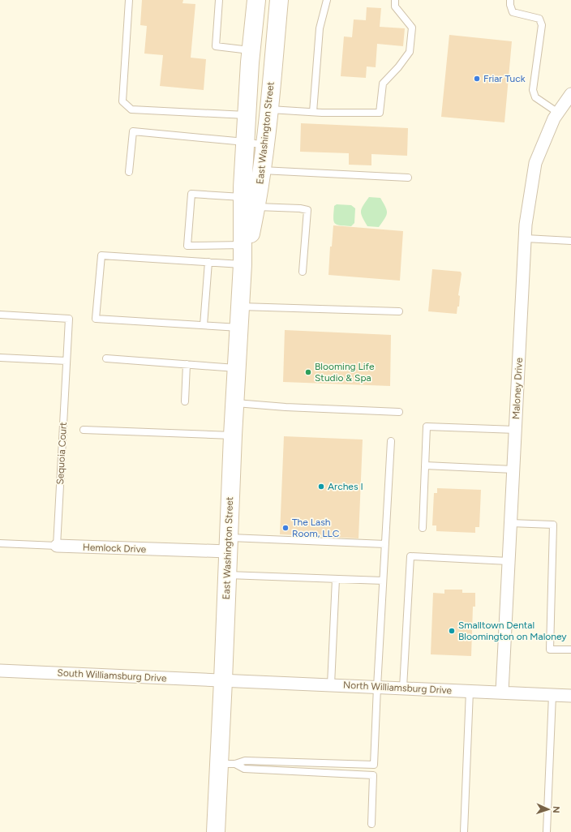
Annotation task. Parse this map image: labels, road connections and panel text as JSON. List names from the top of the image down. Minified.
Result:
{"streets":{"main road":["East Washington Street"],"street":["Maloney Drive","Hemlock Drive","South Williamsburg Drive","North Williamsburg Drive"],"lane":["Sequoia Court"]},"crossings":[["East Washington Street","Hemlock Drive"],["East Washington Street","South Williamsburg Drive"],["East Washington Street","North Williamsburg Drive"],["Maloney Drive","North Williamsburg Drive"],["Sequoia Court","Hemlock Drive"],["South Williamsburg Drive","North Williamsburg Drive"]],"places":["Friar Tuck","Blooming Life Studio & Spa","Arches I","The Lash Room, LLC","Smalltown Dental Bloomington on Maloney"],"north":"right"}
